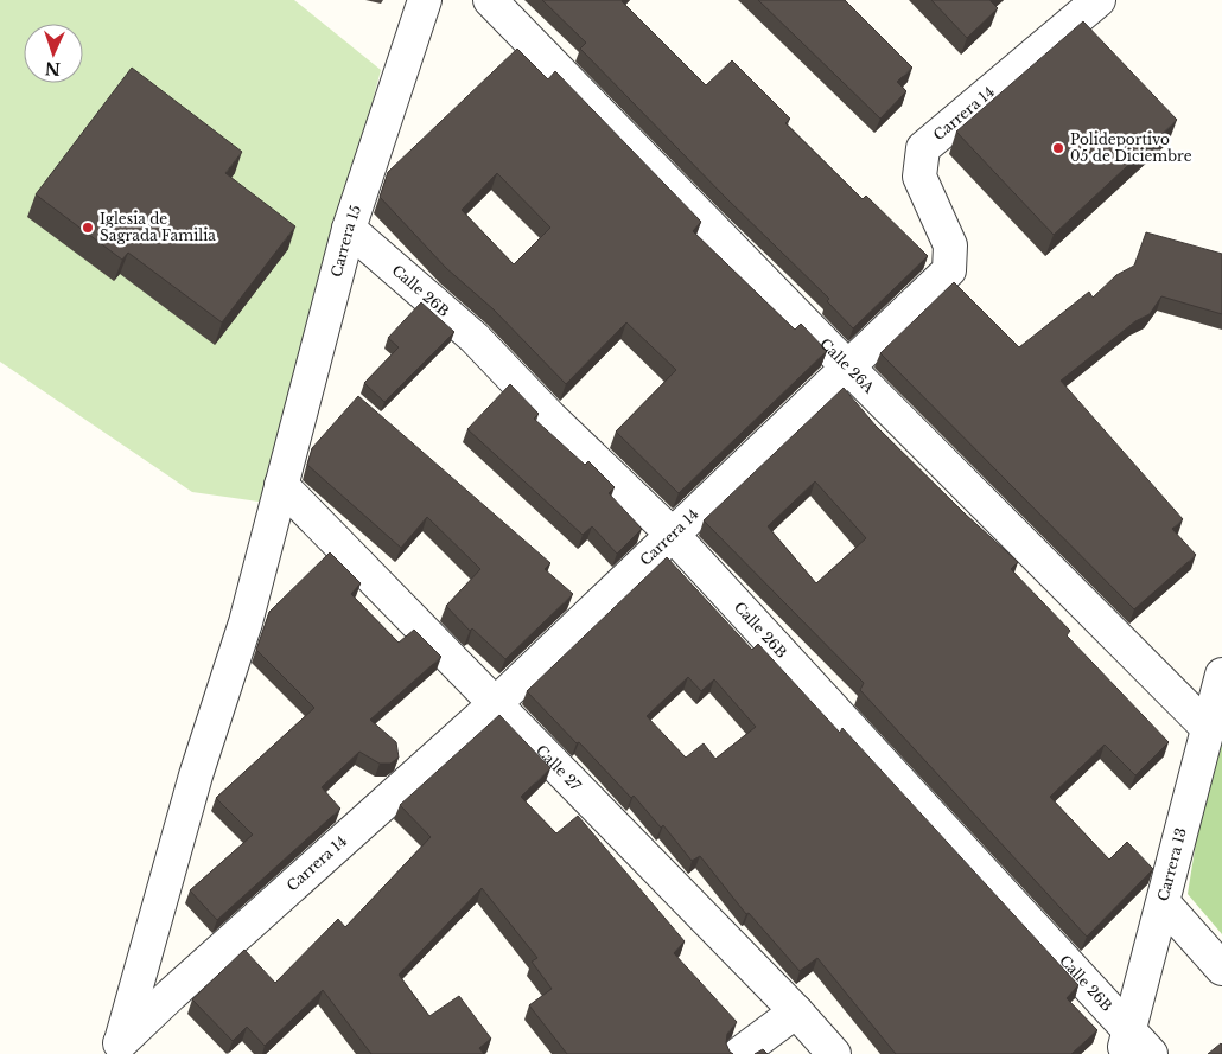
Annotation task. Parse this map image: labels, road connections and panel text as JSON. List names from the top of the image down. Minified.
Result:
{"streets":{"street":["Carrera 14","Carrera 15","Calle 26B","Calle 26A","Calle 27","Carrera 13"]},"crossings":[["Carrera 14","Carrera 15"],["Carrera 14","Calle 26B"],["Carrera 14","Calle 26A"],["Carrera 14","Calle 27"],["Carrera 15","Calle 26B"],["Carrera 15","Calle 27"],["Calle 26B","Carrera 13"],["Calle 26A","Carrera 13"]],"places":["Polideportivo 05 de Diciembre","Iglesia de Sagrada Familia"],"north":"bottom"}
